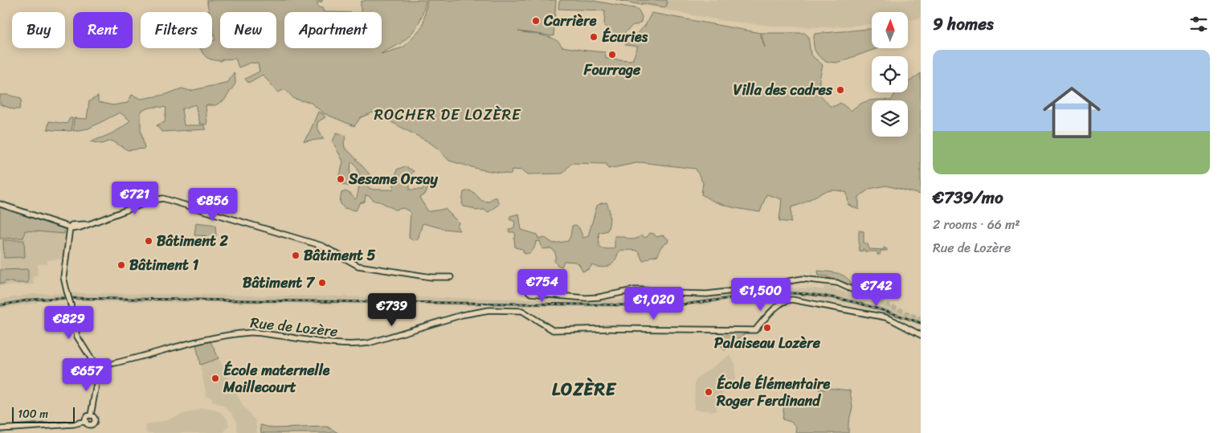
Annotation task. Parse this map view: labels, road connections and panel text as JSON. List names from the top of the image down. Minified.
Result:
{"streets":{"street":["Rue de Lozère"]},"districts":["ROCHER DE LOZÈRE","LOZÈRE"],"places":["Carrière","Écuries","Fourrage","Villa des cadres","Sesame Orsay","Bâtiment 2","Bâtiment 5","Bâtiment 1","Bâtiment 7","Palaiseau Lozère","École maternelle Maillecourt","École Élémentaire Roger Ferdinand"],"scale_bar":"100 m","north":"top","page":{"heading":"9 homes","chip":["Buy","Rent","Filters","New","Apartment"],"list":[{"name":"€739/mo","note":"2 rooms · 66 m² · Rue de Lozère"}],"price":["€721","€856","€754","€742","€1,500","€1,020","€739","€829","€657"],"scale":"100 m"}}
